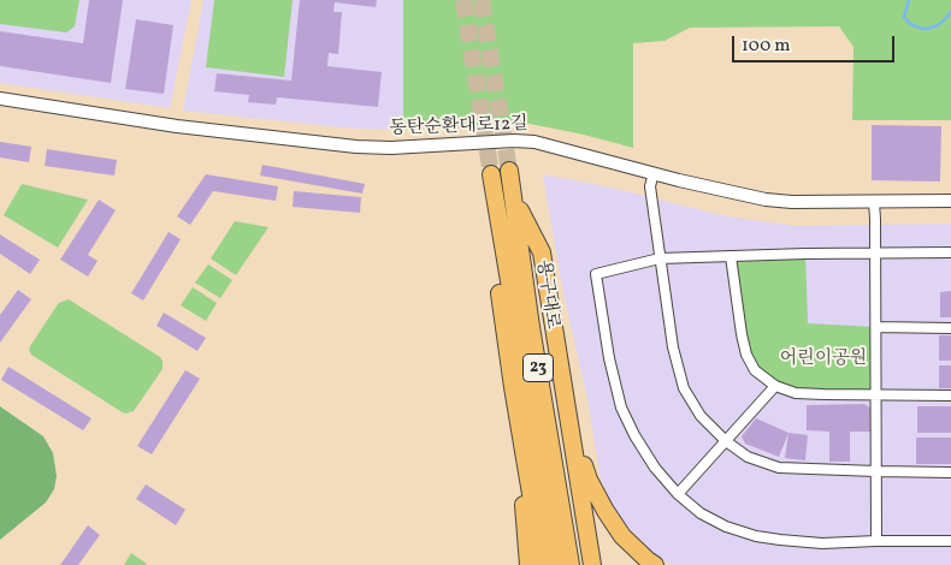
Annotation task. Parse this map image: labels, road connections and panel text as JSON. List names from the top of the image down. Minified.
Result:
{"streets":{"highway":["용구대로","23"],"street":["동탄순환대로12길"]},"parks":["어린이공원"],"scale_bar":"100 m"}
